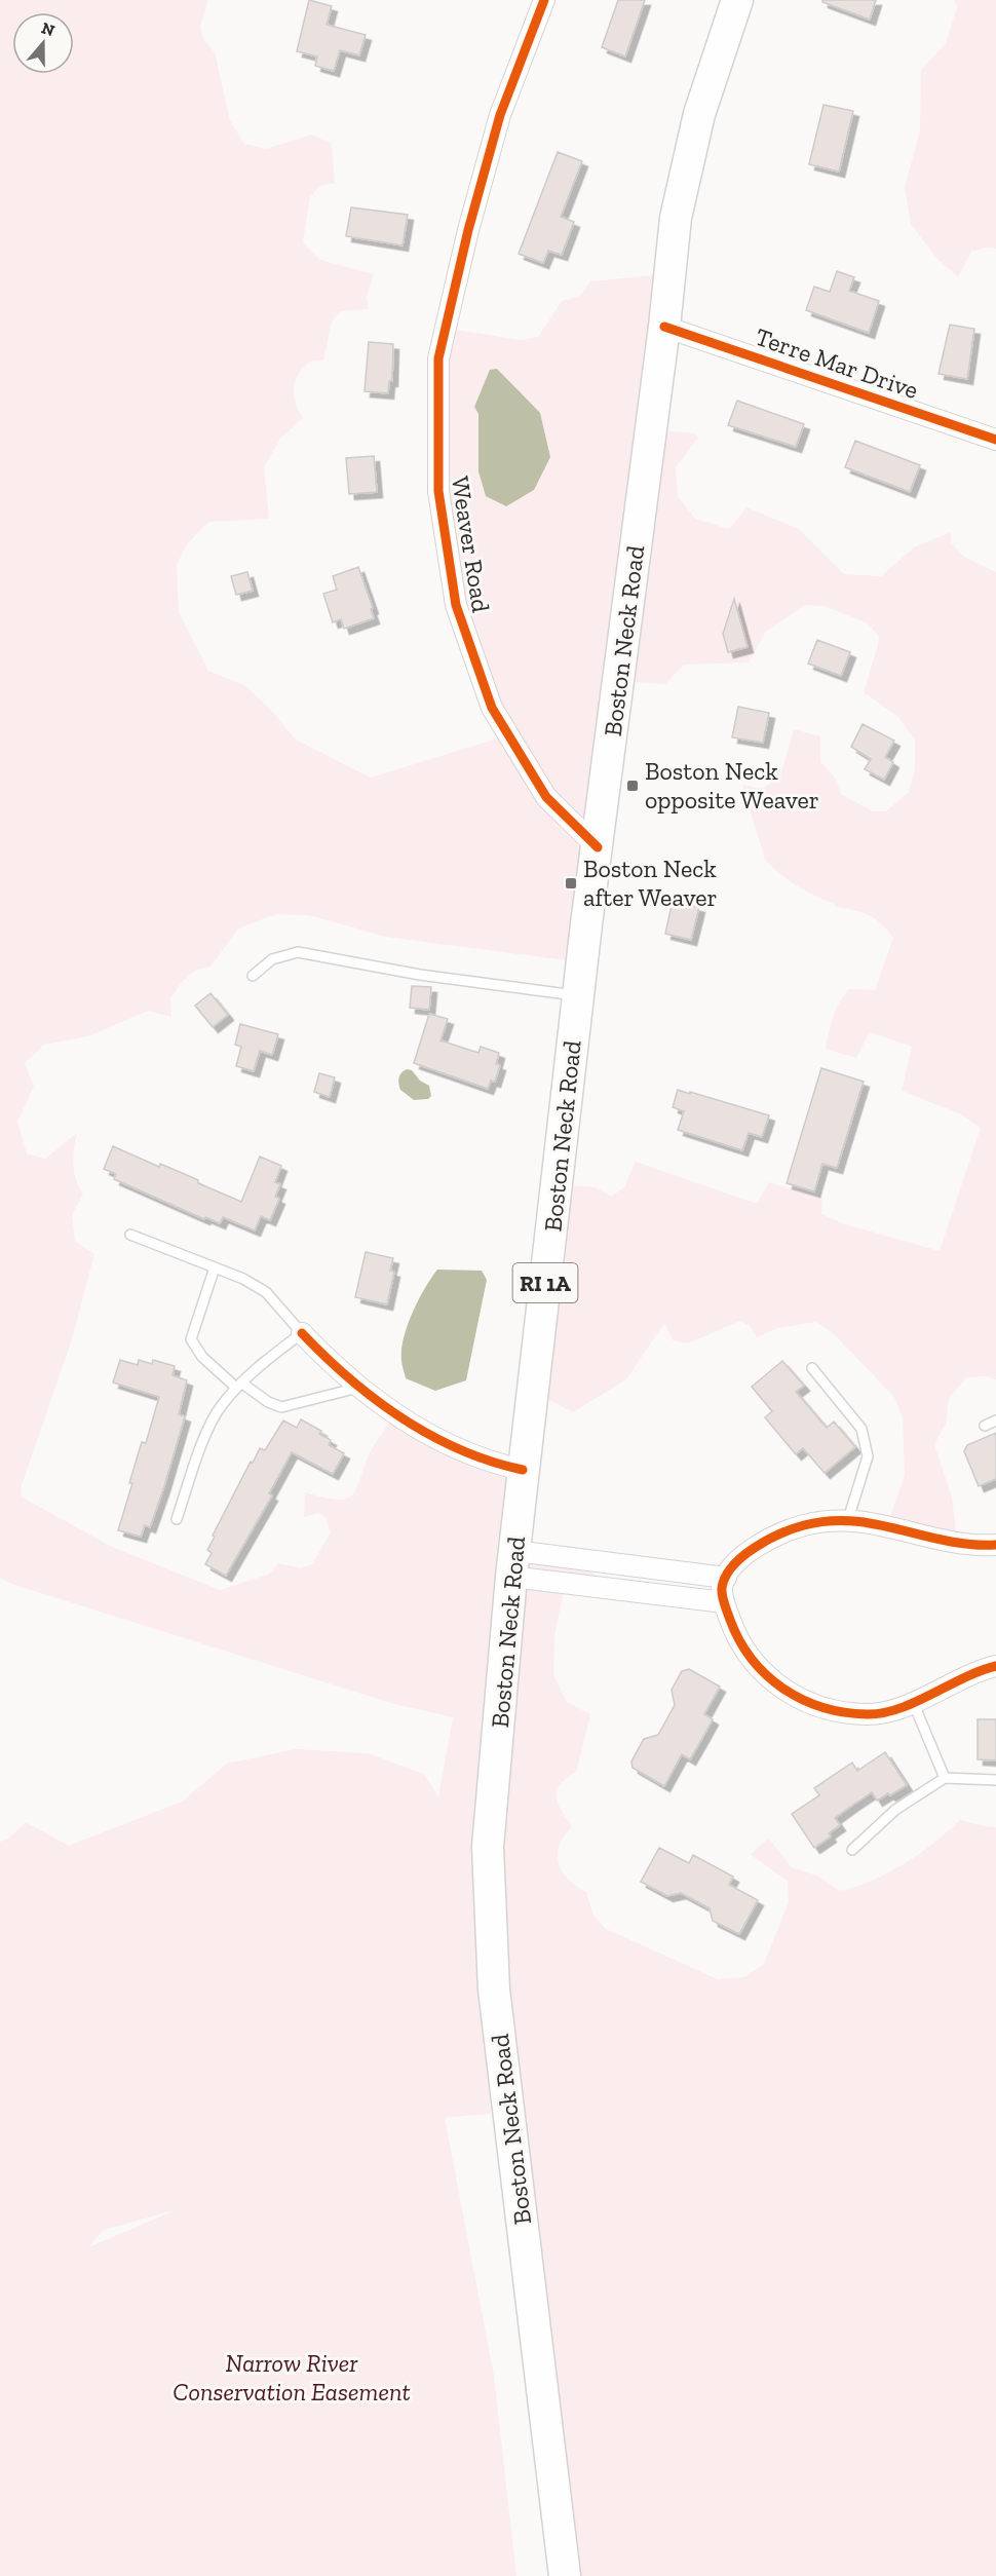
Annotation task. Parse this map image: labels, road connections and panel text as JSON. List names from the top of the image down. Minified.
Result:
{"streets":{"main road":["Boston Neck Road","RI 1A"],"street":["Terre Mar Drive","Weaver Road"]},"crossings":[["Terre Mar Drive","Boston Neck Road"],["Weaver Road","Boston Neck Road"]],"parks":["Narrow River Conservation Easement"],"places":{"transit":["Boston Neck opposite Weaver","Boston Neck after Weaver"]},"north":"top"}
